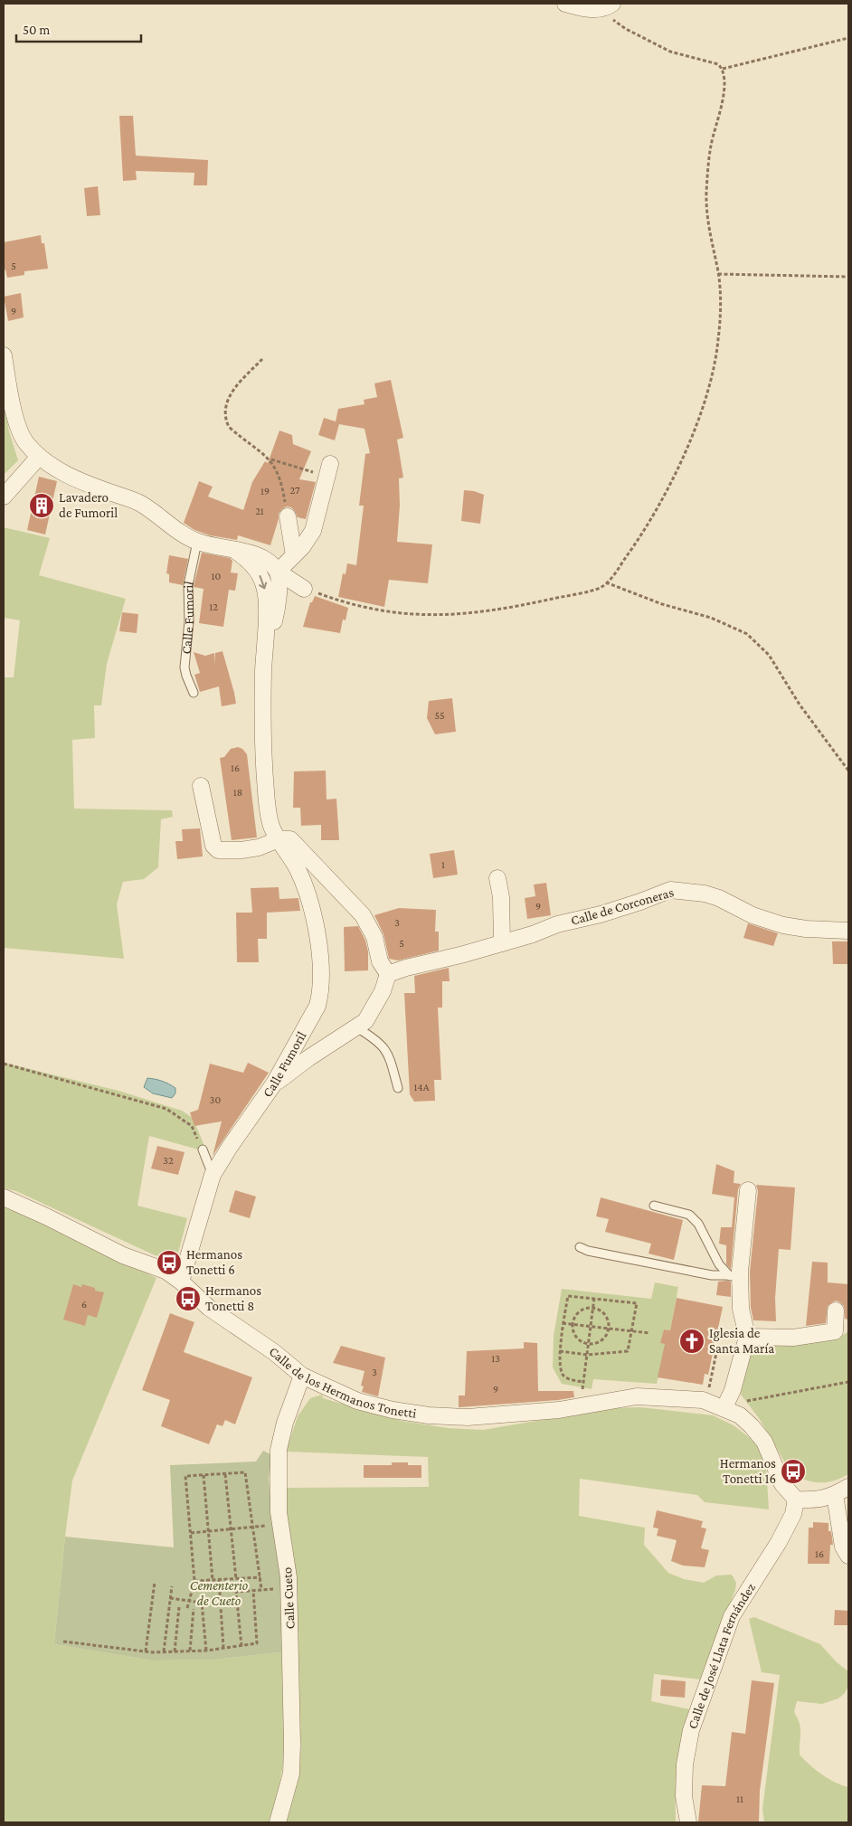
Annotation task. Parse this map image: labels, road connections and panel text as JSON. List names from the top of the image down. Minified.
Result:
{"streets":{"street":["Calle Fumoril","Calle de Corconeras","Calle de los Hermanos Tonetti","Calle Cueto","Calle de José Llata Fernández"]},"crossings":[["Calle Fumoril","Calle de los Hermanos Tonetti"],["Calle de los Hermanos Tonetti","Calle Cueto"],["Calle de los Hermanos Tonetti","Calle de José Llata Fernández"]],"parks":["Cementerio de Cueto"],"places":{"building":["Lavadero de Fumoril"],"bus stop":["Hermanos Tonetti 6","Hermanos Tonetti 8","Hermanos Tonetti 16"],"church":["Iglesia de Santa María"]},"house_numbers":["5","9","27","19","21","10","12","55","16","18","1","9","3","5","14A","30","32","6","13","3","9","16","11"],"scale_bar":"50 m"}
